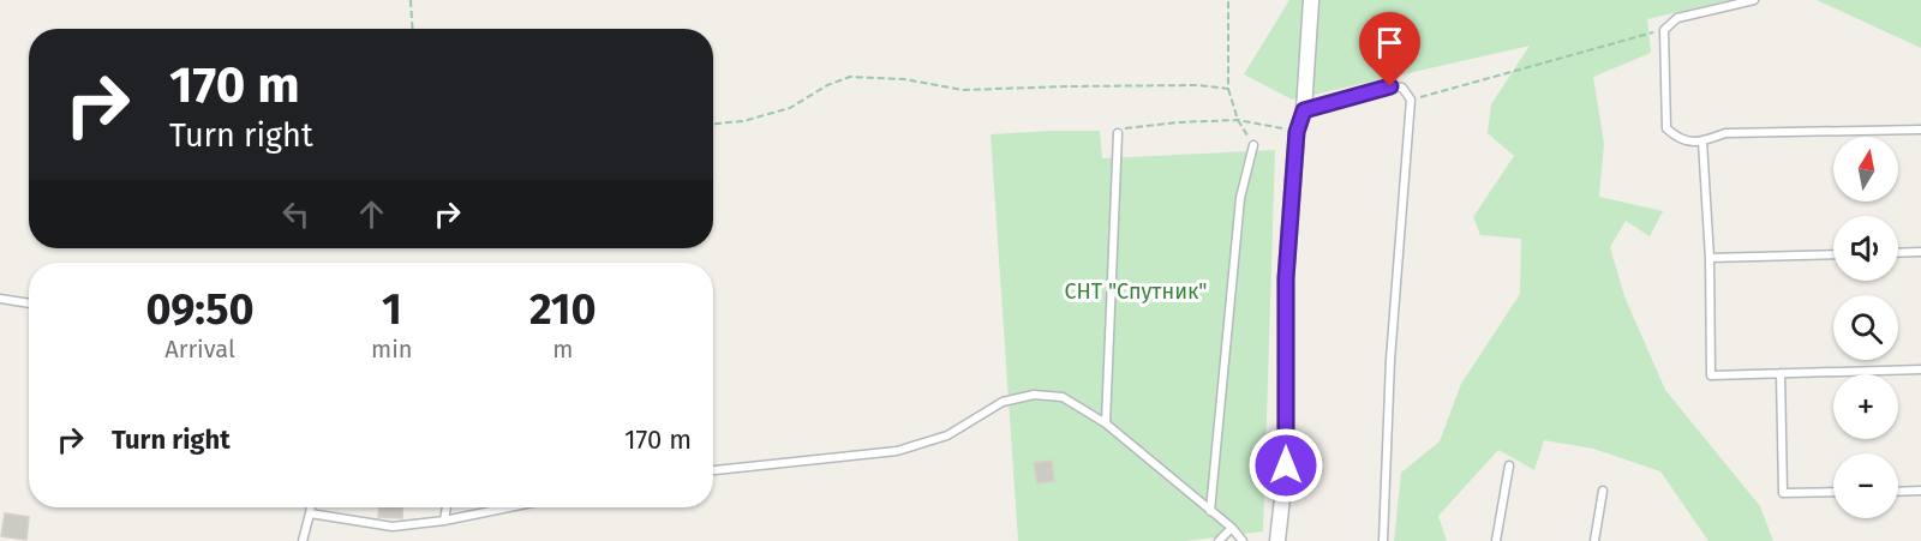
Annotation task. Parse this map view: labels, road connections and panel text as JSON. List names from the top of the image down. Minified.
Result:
{"parks":["СНТ \"Спутник\""],"north":"top","page":{"turn":["170 m","Turn right"],"map_buttons":["+","−"],"eta":["09:50","Arrival","1","min","210","m"],"list":[{"name":"Turn right","value":"170 m"}]}}
